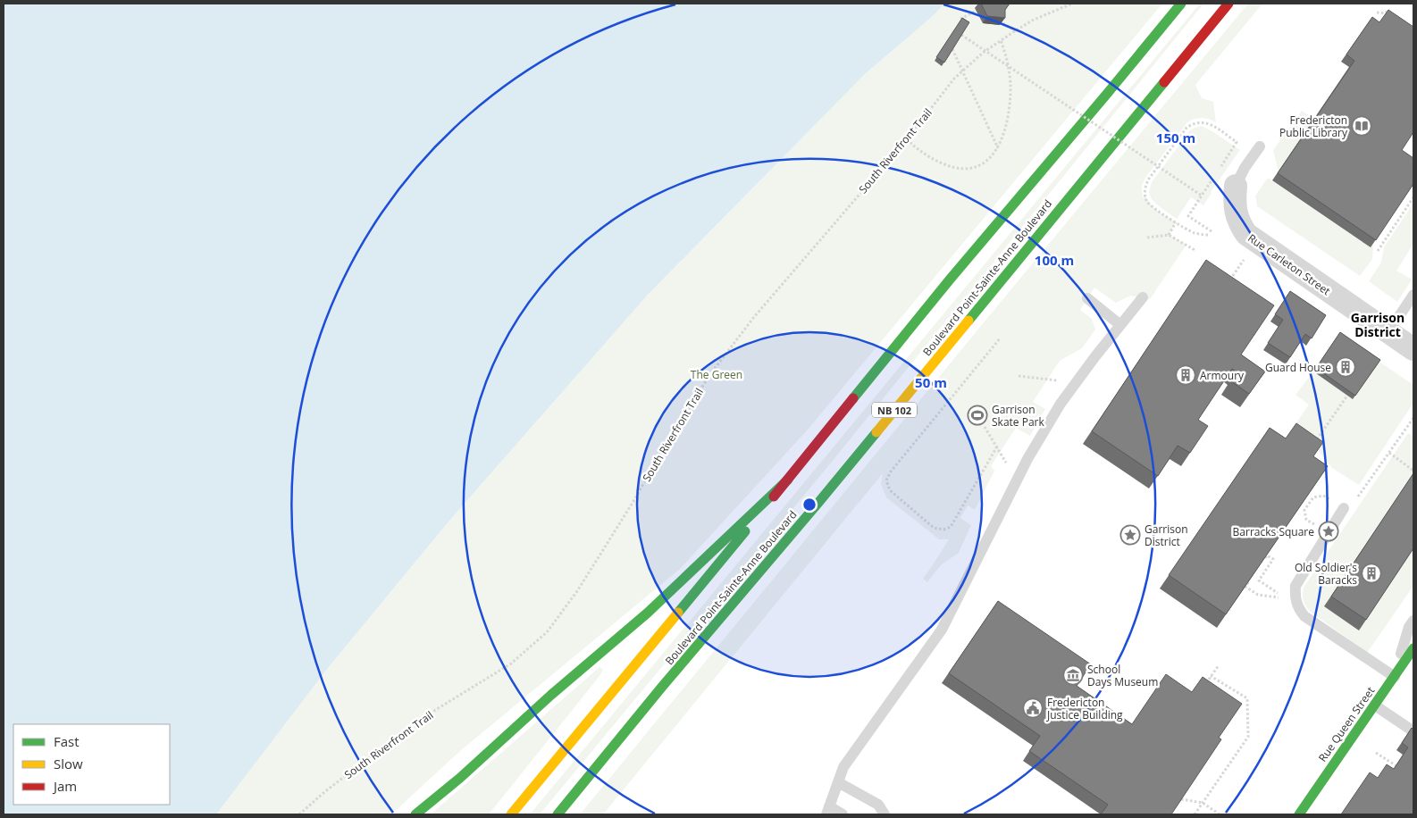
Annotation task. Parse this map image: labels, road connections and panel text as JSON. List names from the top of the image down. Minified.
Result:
{"streets":{"main road":["Boulevard Point-Sainte-Anne Boulevard","NB 102","Rue Queen Street"],"street":["Rue Carleton Street"],"path":["South Riverfront Trail"]},"districts":["Garrison District"],"parks":["The Green"],"places":{"library":["Fredericton Public Library"],"building":["Guard House","Armoury","Old Soldier's Baracks"],"sports":["Garrison Skate Park"],"place":["Barracks Square","Garrison District"],"museum":["School Days Museum"],"public building":["Fredericton Justice Building"]},"legend":["Fast","Slow","Jam"],"rings":["150 m","100 m","50 m"]}
